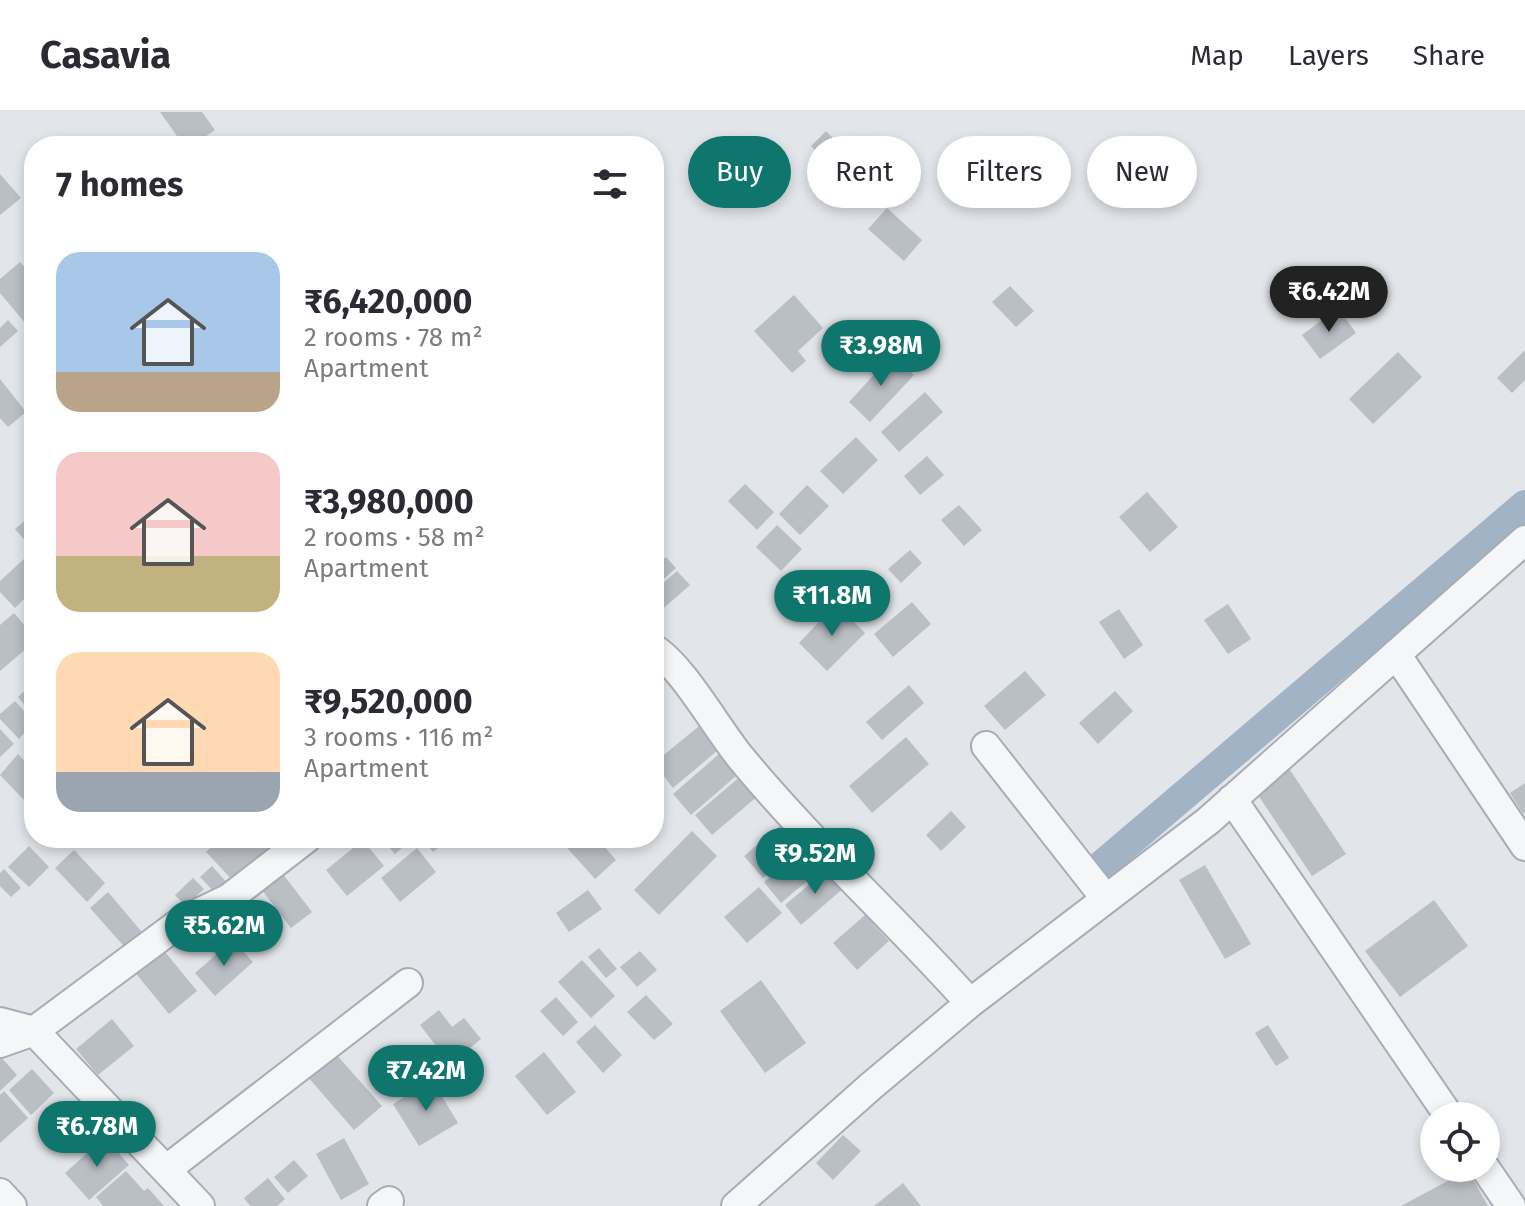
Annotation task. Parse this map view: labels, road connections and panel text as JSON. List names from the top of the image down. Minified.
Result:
{"page":{"header":"Casavia","nav":["Map","Layers","Share"],"chip":["Buy","Rent","Filters","New"],"heading":"7 homes","list":[{"name":"₹6,420,000","note":"2 rooms · 78 m² · Apartment"},{"name":"₹3,980,000","note":"2 rooms · 58 m² · Apartment"},{"name":"₹9,520,000","note":"3 rooms · 116 m² · Apartment"}],"price":["₹6.42M","₹3.98M","₹11.8M","₹9.52M","₹5.62M","₹7.42M","₹6.78M"]}}
